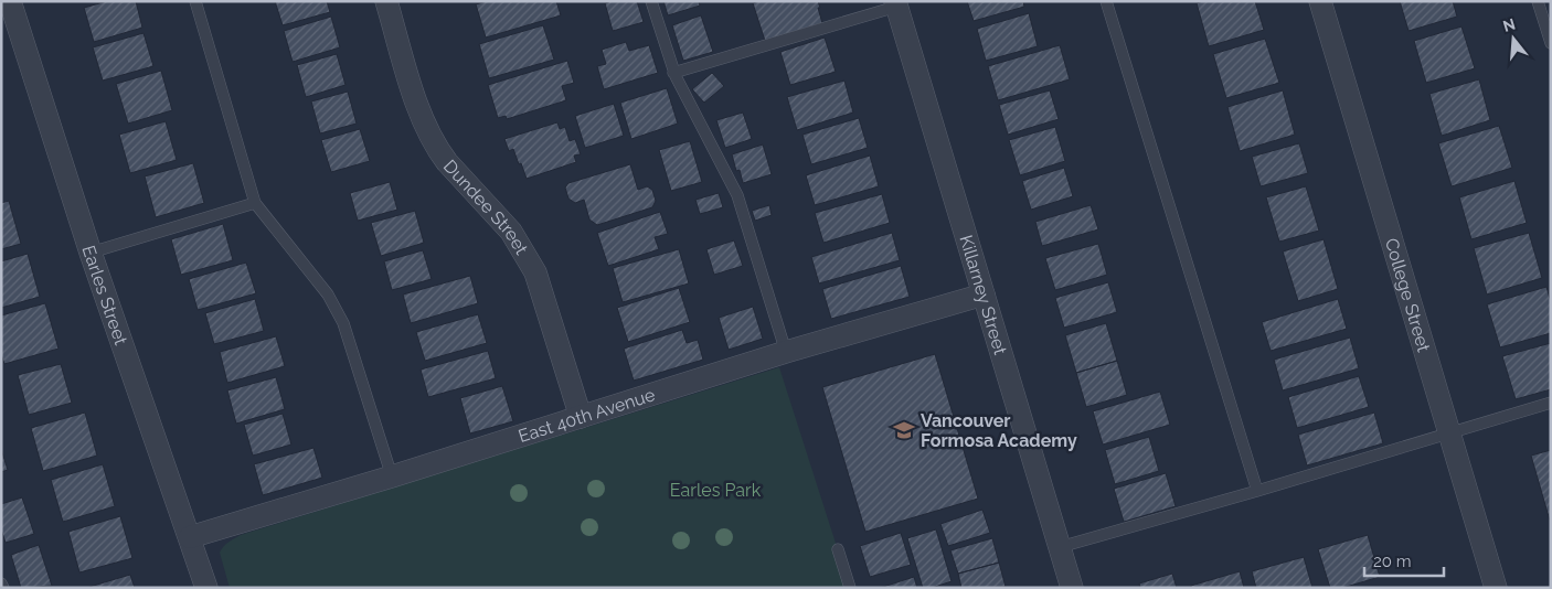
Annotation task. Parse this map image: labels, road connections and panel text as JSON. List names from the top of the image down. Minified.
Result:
{"streets":{"street":["Dundee Street","Killarney Street","College Street","Earles Street","East 40th Avenue"]},"crossings":[["Dundee Street","East 40th Avenue"],["Killarney Street","East 40th Avenue"],["Earles Street","East 40th Avenue"]],"parks":["Earles Park"],"places":{"school or university":["Vancouver Formosa Academy"]},"scale_bar":"20 m","north":"top"}
